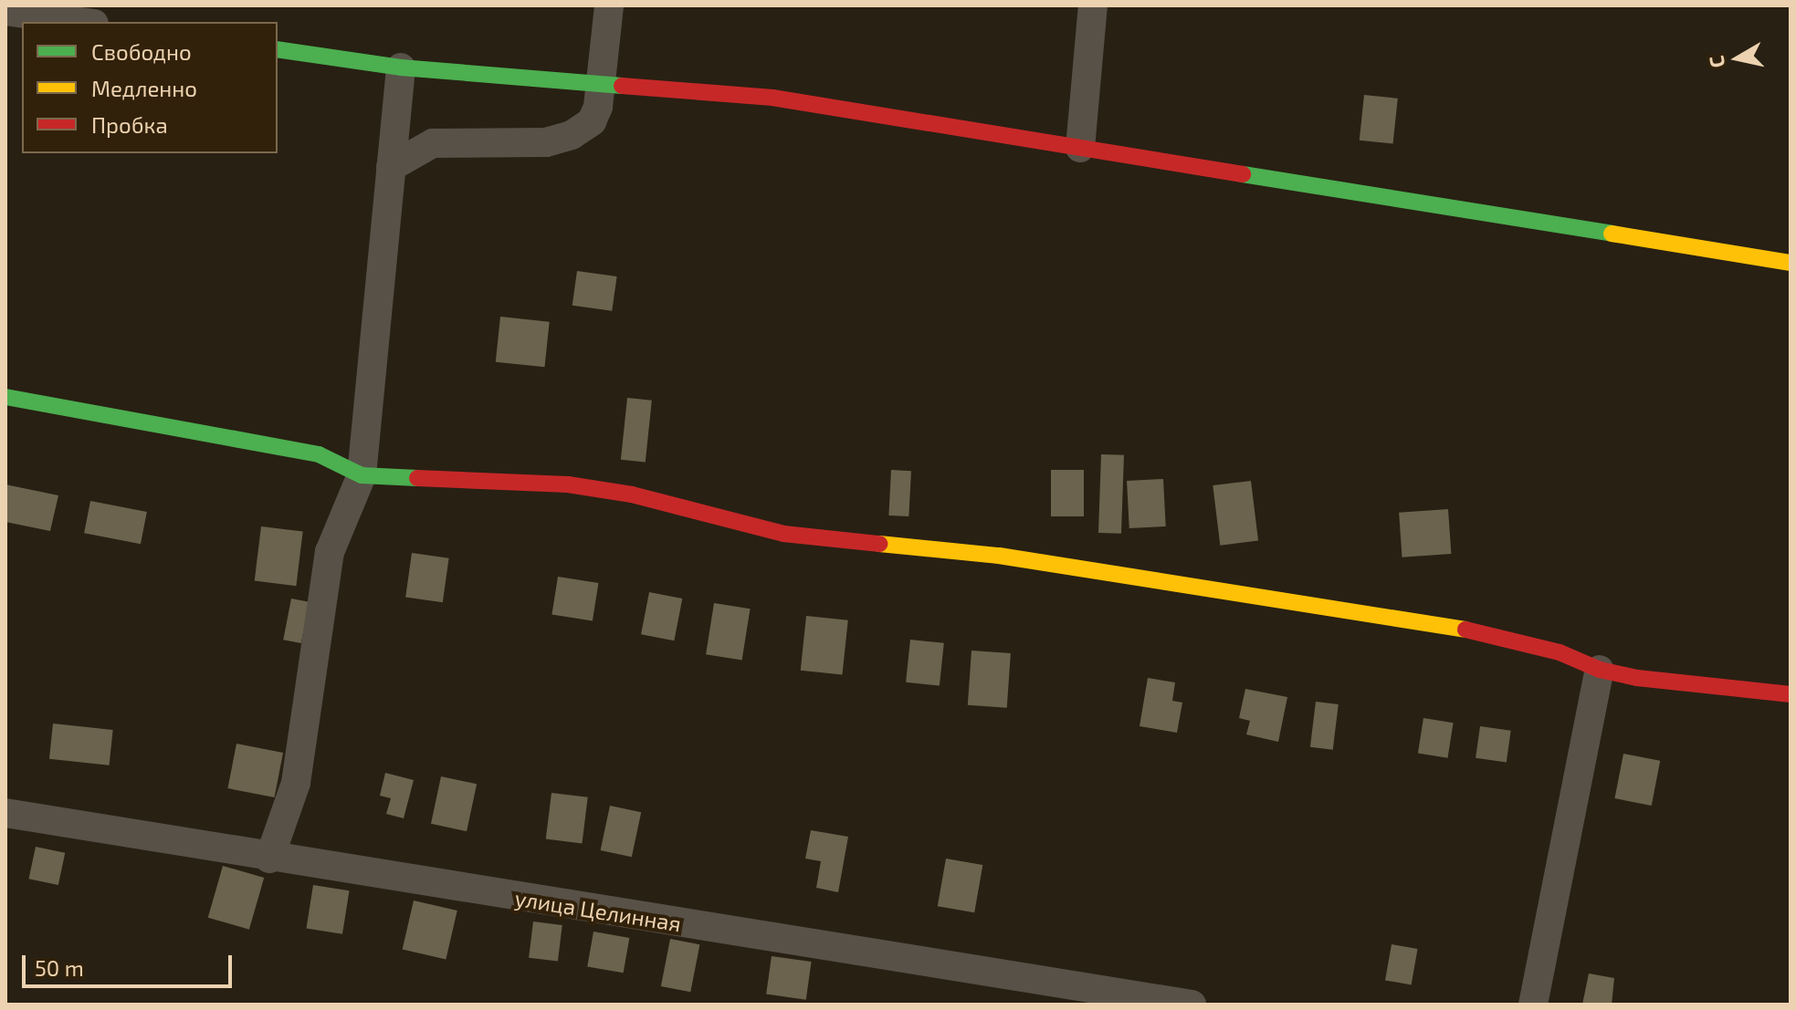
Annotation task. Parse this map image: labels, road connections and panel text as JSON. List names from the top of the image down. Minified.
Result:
{"streets":{"street":["улица Целинная"]},"legend":["Свободно","Медленно","Пробка"],"scale_bar":"50 m","north":"left"}
